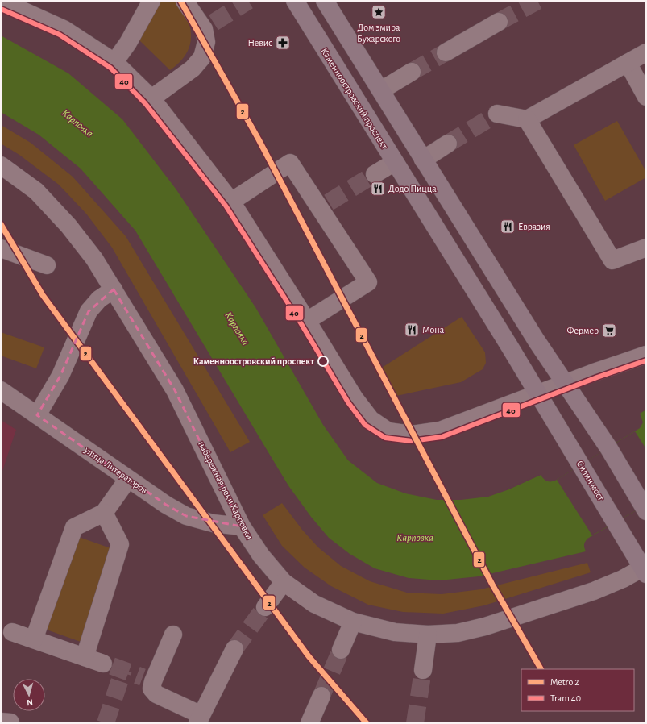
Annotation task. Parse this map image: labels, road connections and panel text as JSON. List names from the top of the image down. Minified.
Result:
{"streets":{"main road":["Каменноостровский проспект","Силин мост"],"street":["улица Литераторов","набережная реки Карповки"]},"crossings":[["Каменноостровский проспект","Силин мост"],["улица Литераторов","набережная реки Карповки"],["Силин мост","набережная реки Карповки"]],"water":["Карповка"],"places":{"place":["Дом эмира Бухарского"],"pharmacy":["Невис"],"restaurant":["Додо Пицца","Евразия","Мона"],"supermarket":["Фермер"],"other":["Каменноостровский проспект"]},"lines":["metro line 2","tram line 40"],"legend":["Metro 2","Tram 40"],"north":"bottom"}
